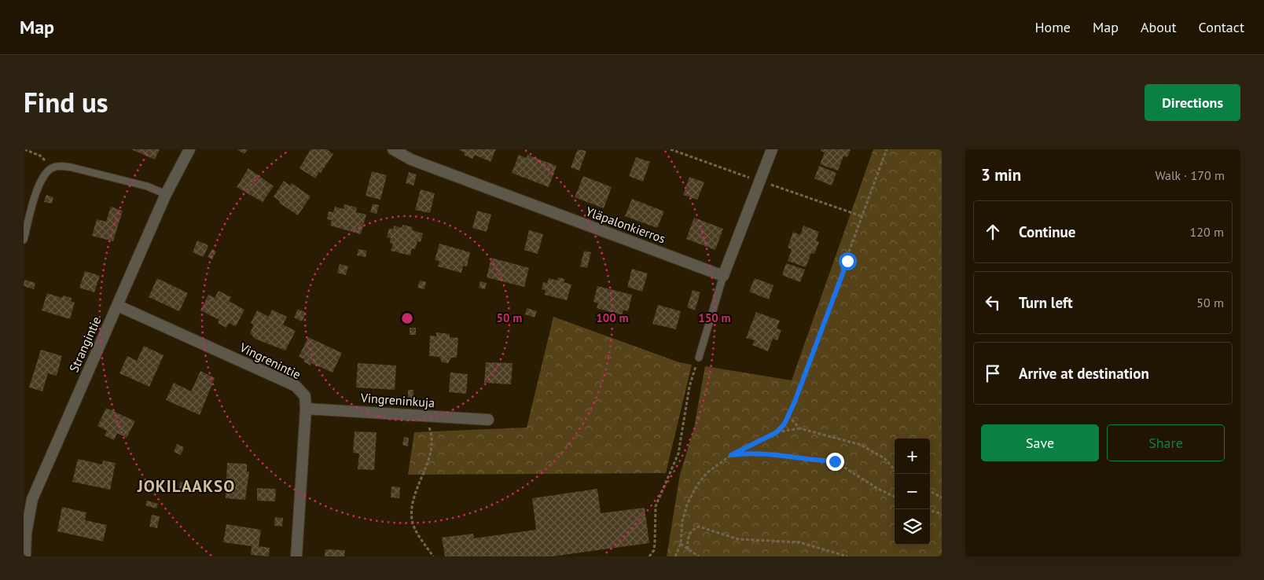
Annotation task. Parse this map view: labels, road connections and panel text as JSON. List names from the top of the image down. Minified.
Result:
{"streets":{"street":["Yläpalonkierros","Strangintie","Vingrenintie","Vingreninkuja"]},"crossings":[["Strangintie","Vingrenintie"],["Vingrenintie","Vingreninkuja"]],"districts":["JOKILAAKSO"],"page":{"header":"Map","nav":["Home","Map","About","Contact"],"title":"Find us","buttons":["Directions",["Save","Share"]],"heading":["3 min","Walk · 170 m"],"list":[["Continue","120 m"],["Turn left","50 m"],"Arrive at destination"],"map_buttons":["+","−"]},"rings":["50 m","100 m","150 m"]}
